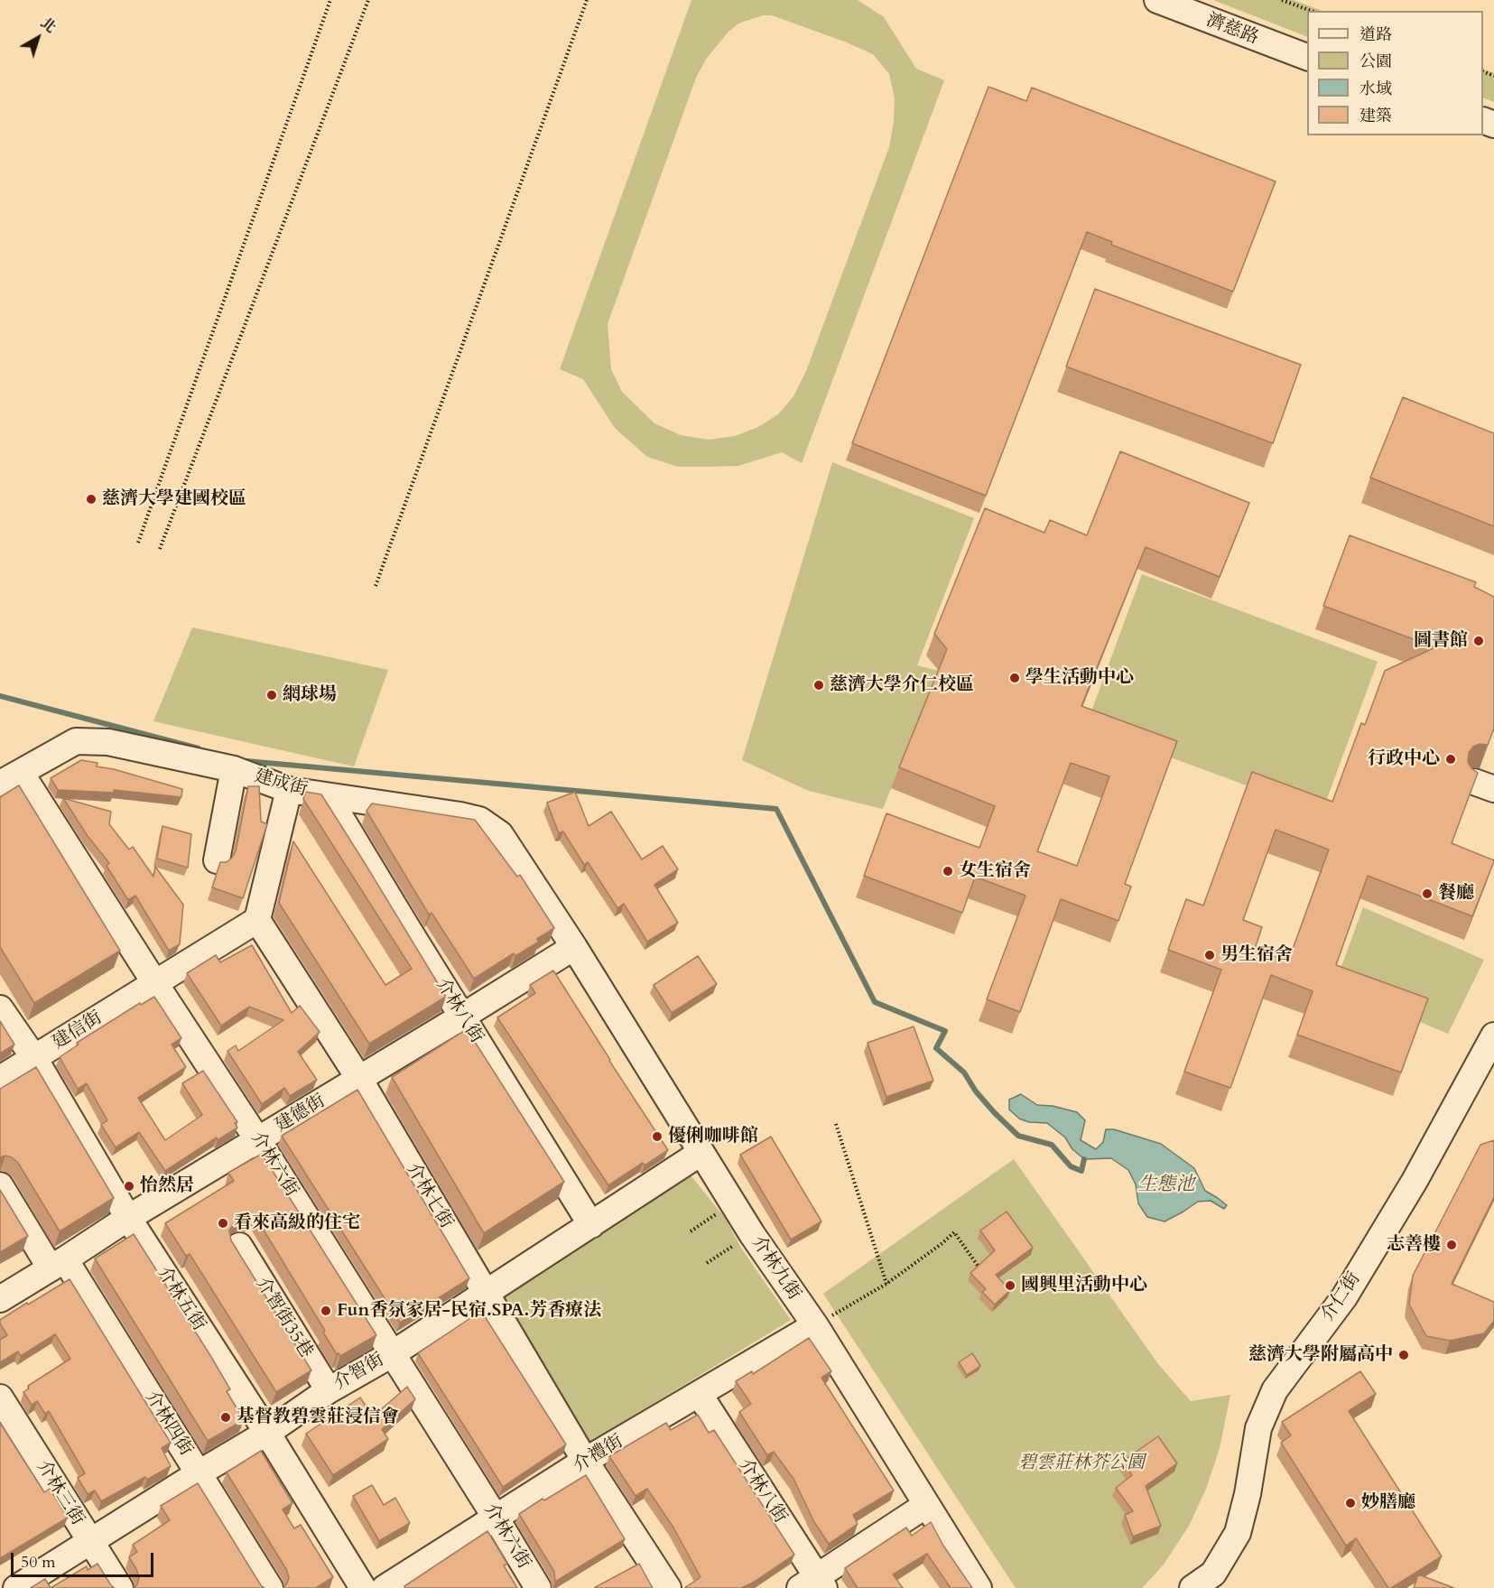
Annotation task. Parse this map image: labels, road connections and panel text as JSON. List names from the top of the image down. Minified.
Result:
{"streets":{"street":["濟慈路","建成街","介林八街","建信街","建德街","介林六街","介林七街","介林九街","介仁街","介林五街","介智街35巷","介智街","介林四街","介禮街","介林三街"]},"crossings":[["建成街","介林八街"],["建成街","建德街"],["建成街","介林六街"],["建成街","介林九街"],["介林八街","建德街"],["介林八街","介智街"],["介林八街","介禮街"],["建信街","介林六街"],["建信街","介林七街"],["建信街","介林五街"],["建德街","介林六街"],["建德街","介林七街"],["建德街","介林九街"],["建德街","介林五街"],["建德街","介林四街"],["介林六街","介智街"],["介林六街","介禮街"],["介林七街","介智街"],["介林七街","介禮街"],["介林九街","介智街"],["介林九街","介禮街"],["介林五街","介智街"],["介智街35巷","介智街"],["介智街","介林四街"],["介智街","介林三街"]],"water":["生態池"],"parks":["碧雲莊林芥公園"],"places":["慈濟大學建國校區","圖書館","學生活動中心","慈濟大學介仁校區","網球場","行政中心","女生宿舍","餐廳","男生宿舍","優俐咖啡館","怡然居","看來高級的住宅","志善樓","國興里活動中心","Fun香氛家居-民宿.SPA.芳香療法","慈濟大學附屬高中","基督教碧雲莊浸信會","妙膳廳"],"legend":["道路","公園","水域","建築"],"scale_bar":"50 m","north":"top right"}
